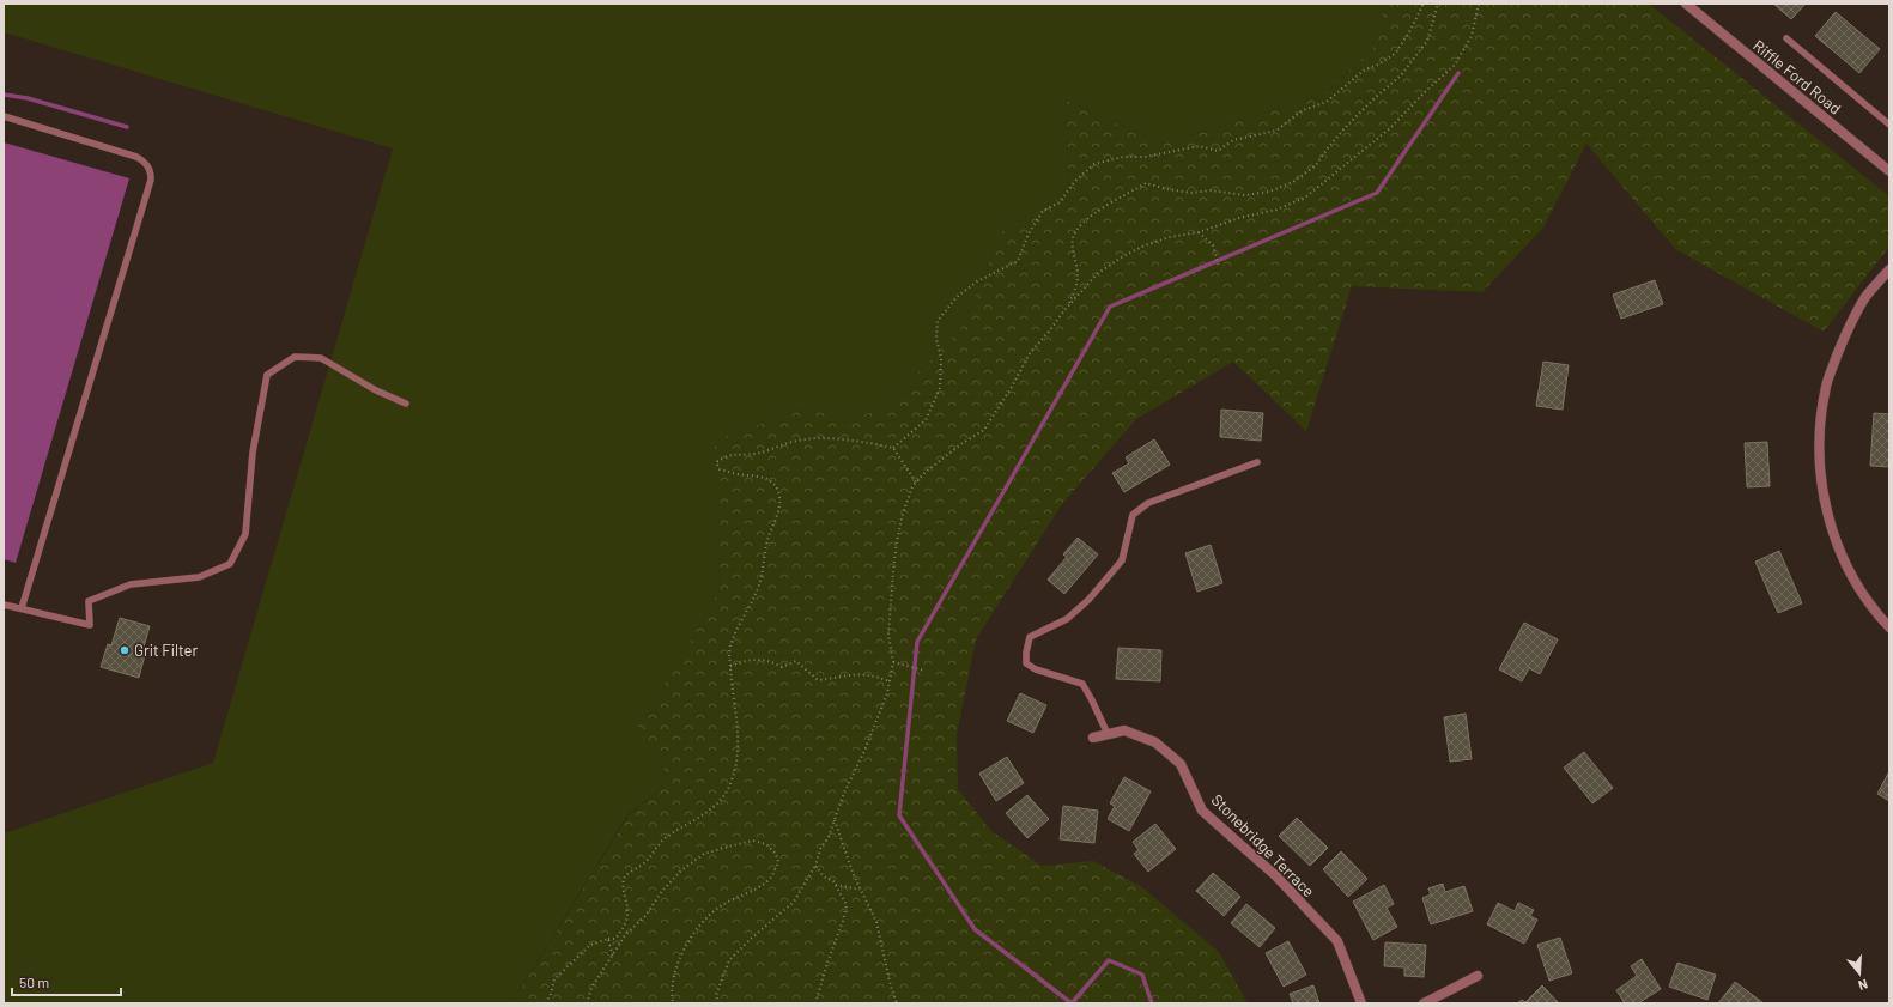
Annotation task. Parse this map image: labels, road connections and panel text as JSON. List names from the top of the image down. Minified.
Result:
{"streets":{"street":["Riffle Ford Road","Stonebridge Terrace"]},"places":["Grit Filter"],"scale_bar":"50 m","north":"bottom"}
